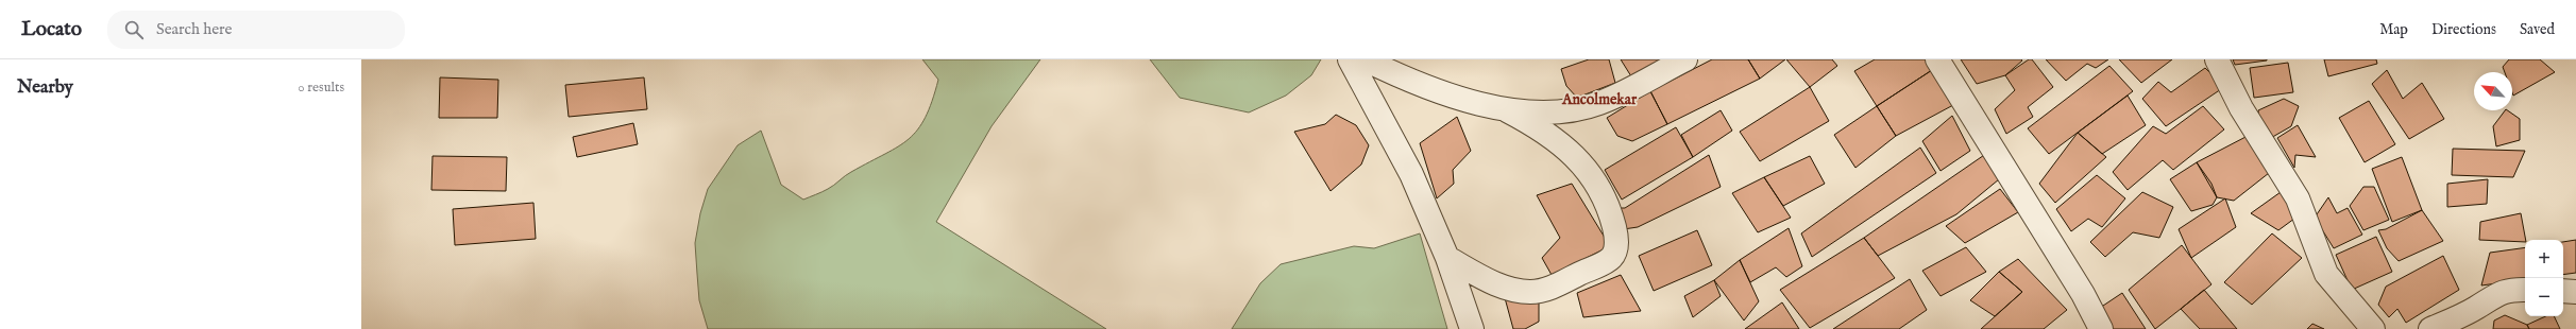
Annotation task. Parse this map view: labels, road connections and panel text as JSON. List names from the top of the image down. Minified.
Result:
{"districts":["Ancolmekar"],"north":"top left","page":{"header":"Locato","search":"Search here","nav":["Map","Directions","Saved"],"heading":["Nearby","0 results"],"map_buttons":["+","−"]}}
